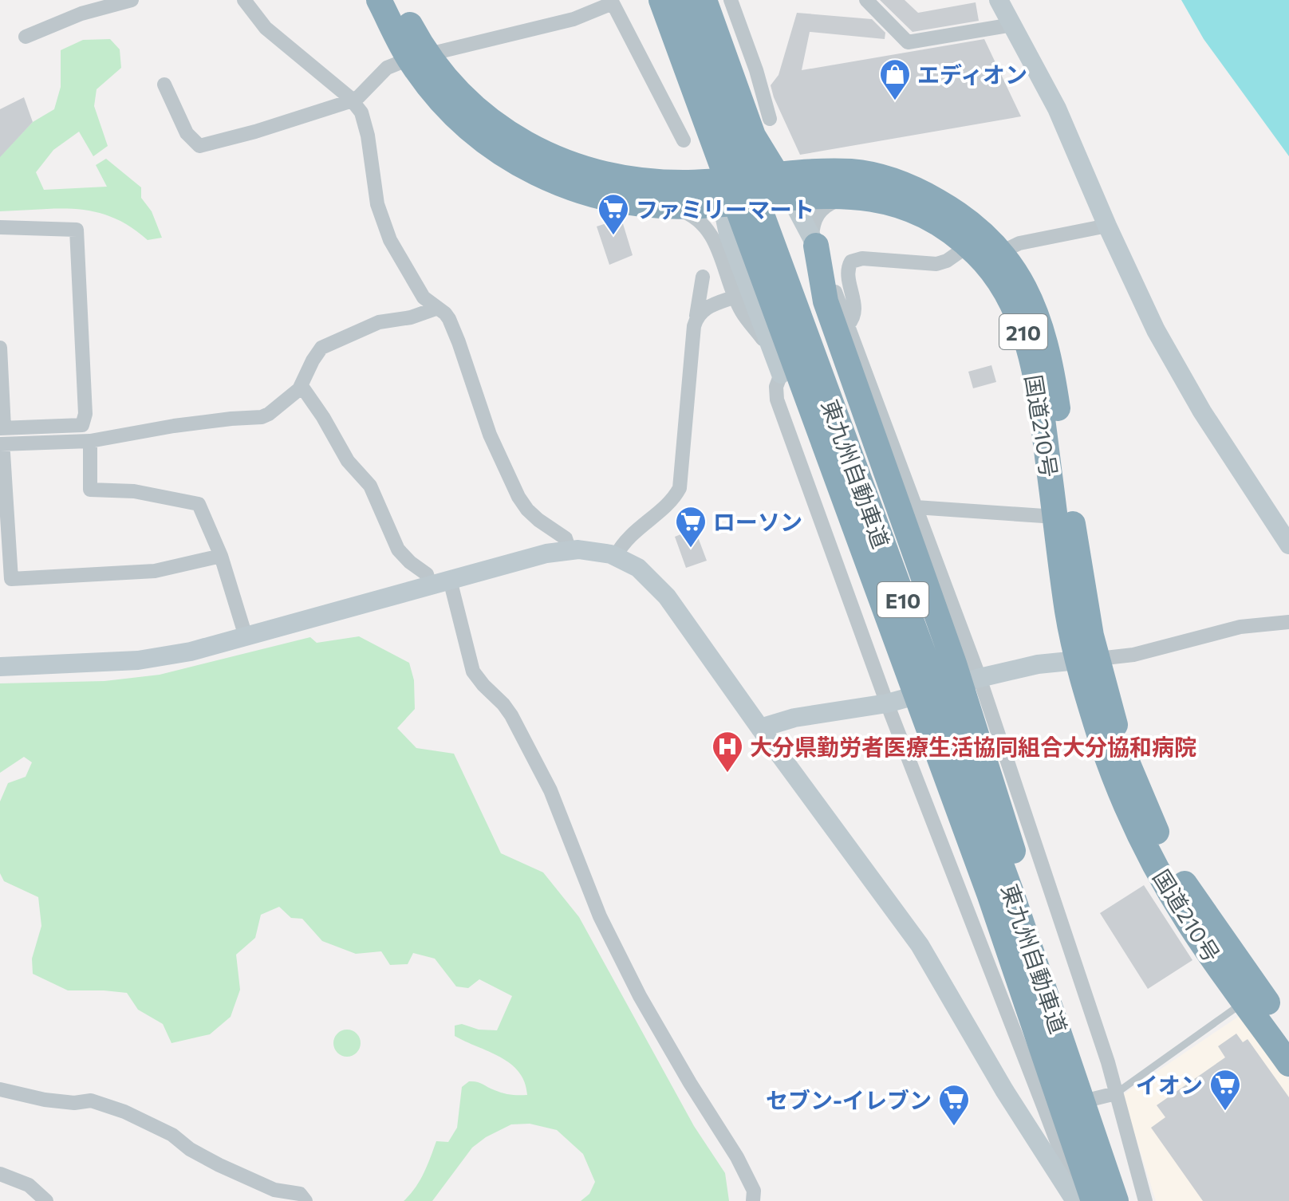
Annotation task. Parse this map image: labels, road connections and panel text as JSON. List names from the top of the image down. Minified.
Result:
{"streets":{"highway":["210","国道210号","東九州自動車道","E10"]},"places":{"shop":["エディオン"],"supermarket":["ファミリーマート","ローソン","イオン","セブン-イレブン"],"hospital":["大分県勤労者医療生活協同組合大分協和病院"]}}
